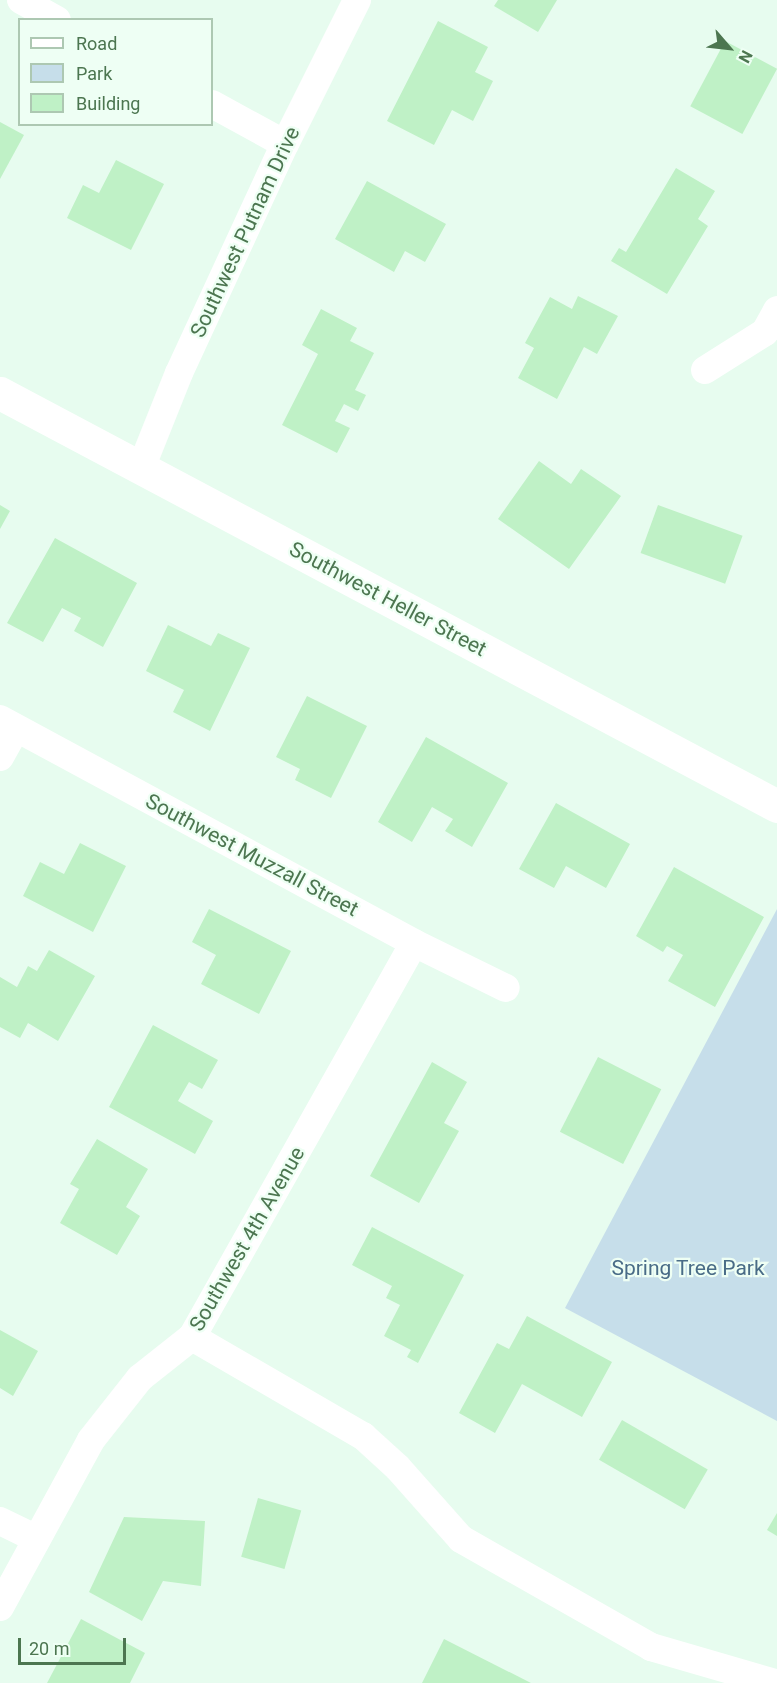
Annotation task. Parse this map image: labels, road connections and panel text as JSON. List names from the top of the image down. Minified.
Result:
{"streets":{"street":["Southwest Putnam Drive","Southwest Heller Street","Southwest Muzzall Street","Southwest 4th Avenue"]},"crossings":[["Southwest Putnam Drive","Southwest Heller Street"],["Southwest Muzzall Street","Southwest 4th Avenue"]],"parks":["Spring Tree Park"],"legend":["Road","Park","Building"],"scale_bar":"20 m","north":"bottom right"}
